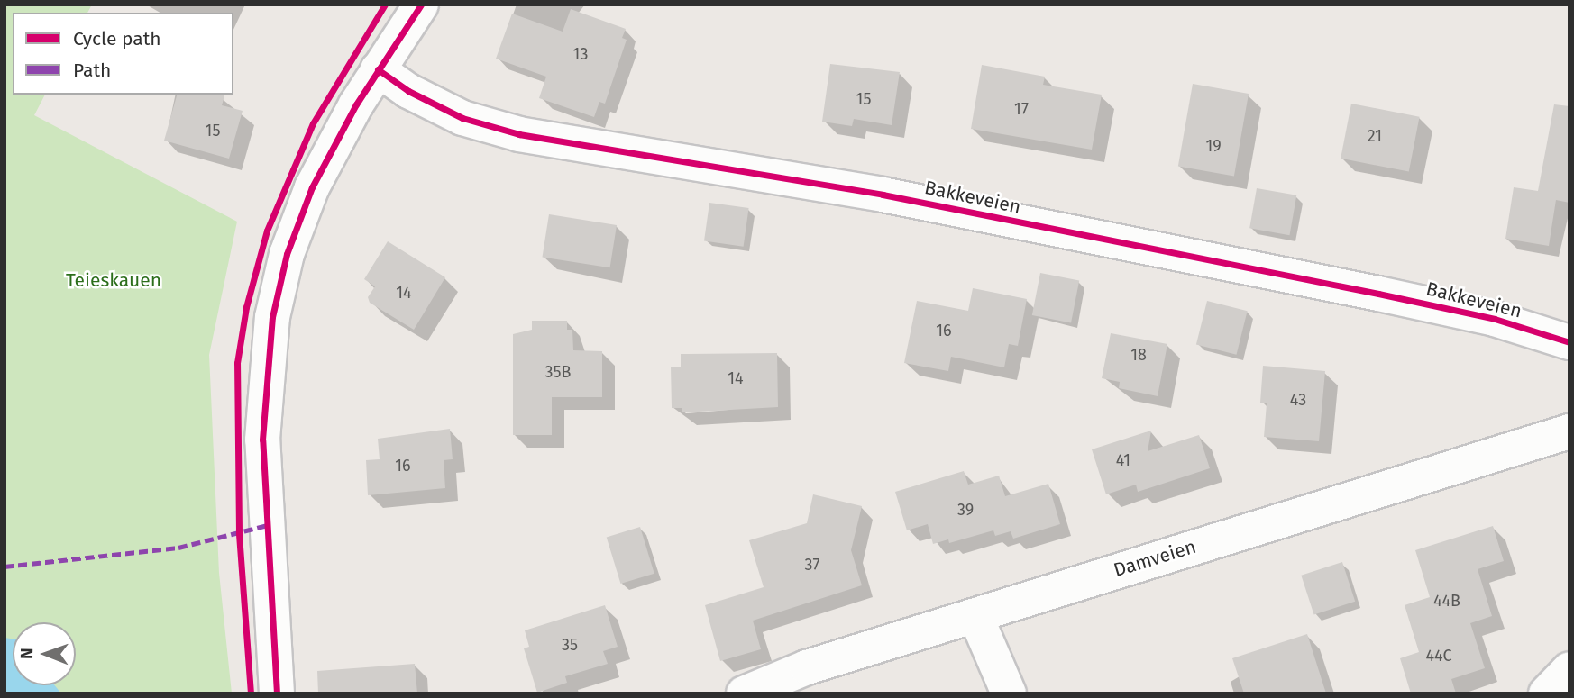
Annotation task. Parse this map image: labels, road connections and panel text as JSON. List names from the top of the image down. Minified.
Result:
{"streets":{"street":["Bakkeveien","Damveien"]},"parks":["Teieskauen"],"house_numbers":["13","15","17","15","21","19","14","16","18","35B","14","43","41","16","39","37","44B","35","44C"],"legend":["Cycle path","Path"],"north":"left"}
